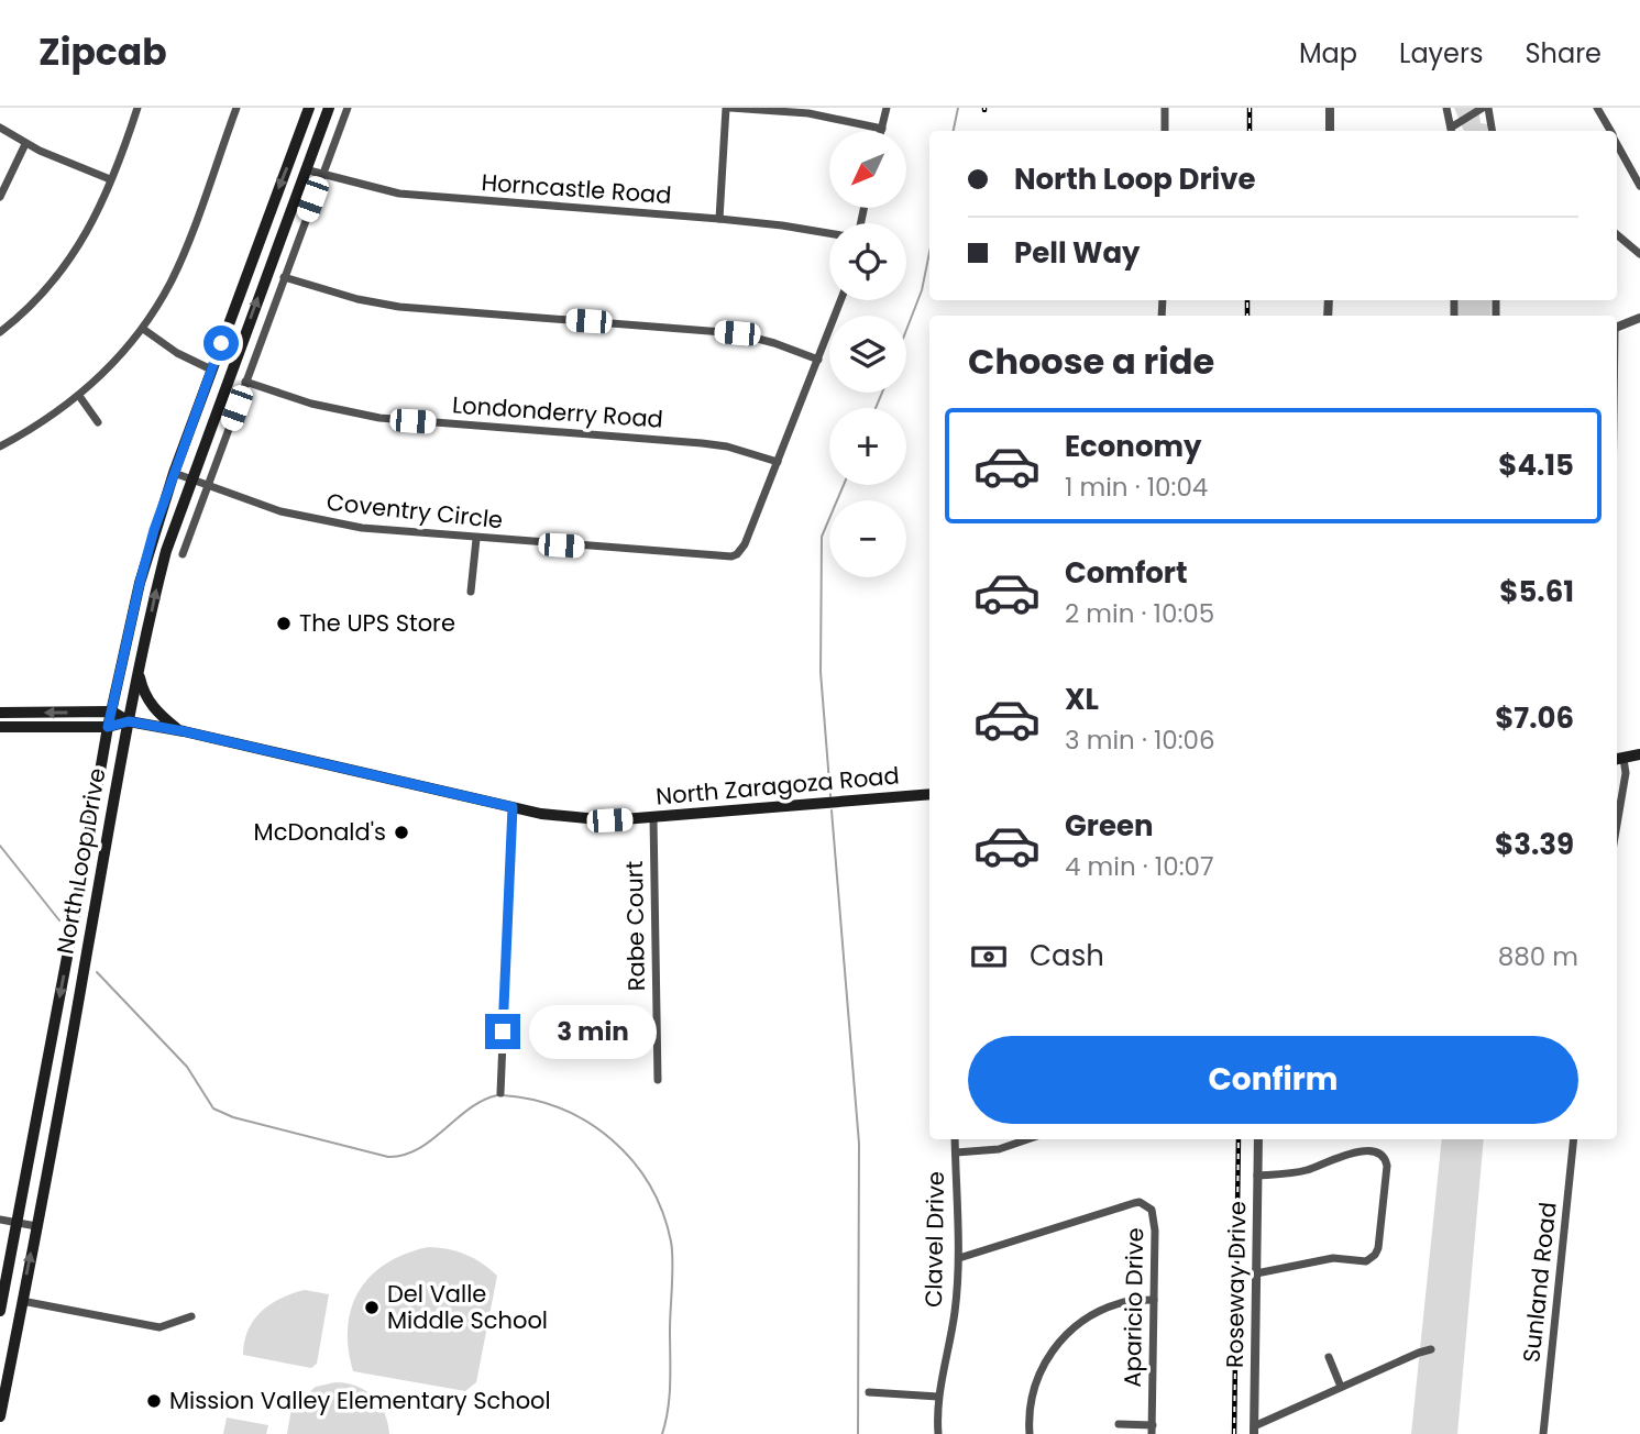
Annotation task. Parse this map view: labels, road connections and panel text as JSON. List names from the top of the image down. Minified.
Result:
{"streets":{"main road":["North Zaragoza Road","North Loop Drive"],"street":["Horncastle Road","Londonderry Road","Coventry Circle","Rabe Court","Clavel Drive","Sunland Road","Roseway Drive","Aparicio Drive"]},"crossings":[["Horncastle Road","North Loop Drive"],["Londonderry Road","Coventry Circle"],["Coventry Circle","North Loop Drive"],["North Zaragoza Road","North Loop Drive"],["North Zaragoza Road","Rabe Court"],["Clavel Drive","Aparicio Drive"]],"places":["The UPS Store","McDonald's","Del Valle Middle School","Mission Valley Elementary School"],"north":"bottom left","page":{"header":"Zipcab","nav":["Map","Layers","Share"],"map_buttons":["+","−"],"banner":["North Loop Drive","Pell Way"],"heading":"Choose a ride","list":[{"name":"Economy","note":"1 min · 10:04","value":"$4.15"},{"name":"Comfort","note":"2 min · 10:05","value":"$5.61"},{"name":"XL","note":"3 min · 10:06","value":"$7.06"},{"name":"Green","note":"4 min · 10:07","value":"$3.39"}],"pay":["Cash","880 m"],"bubble":"3 min","buttons":"Confirm"}}
